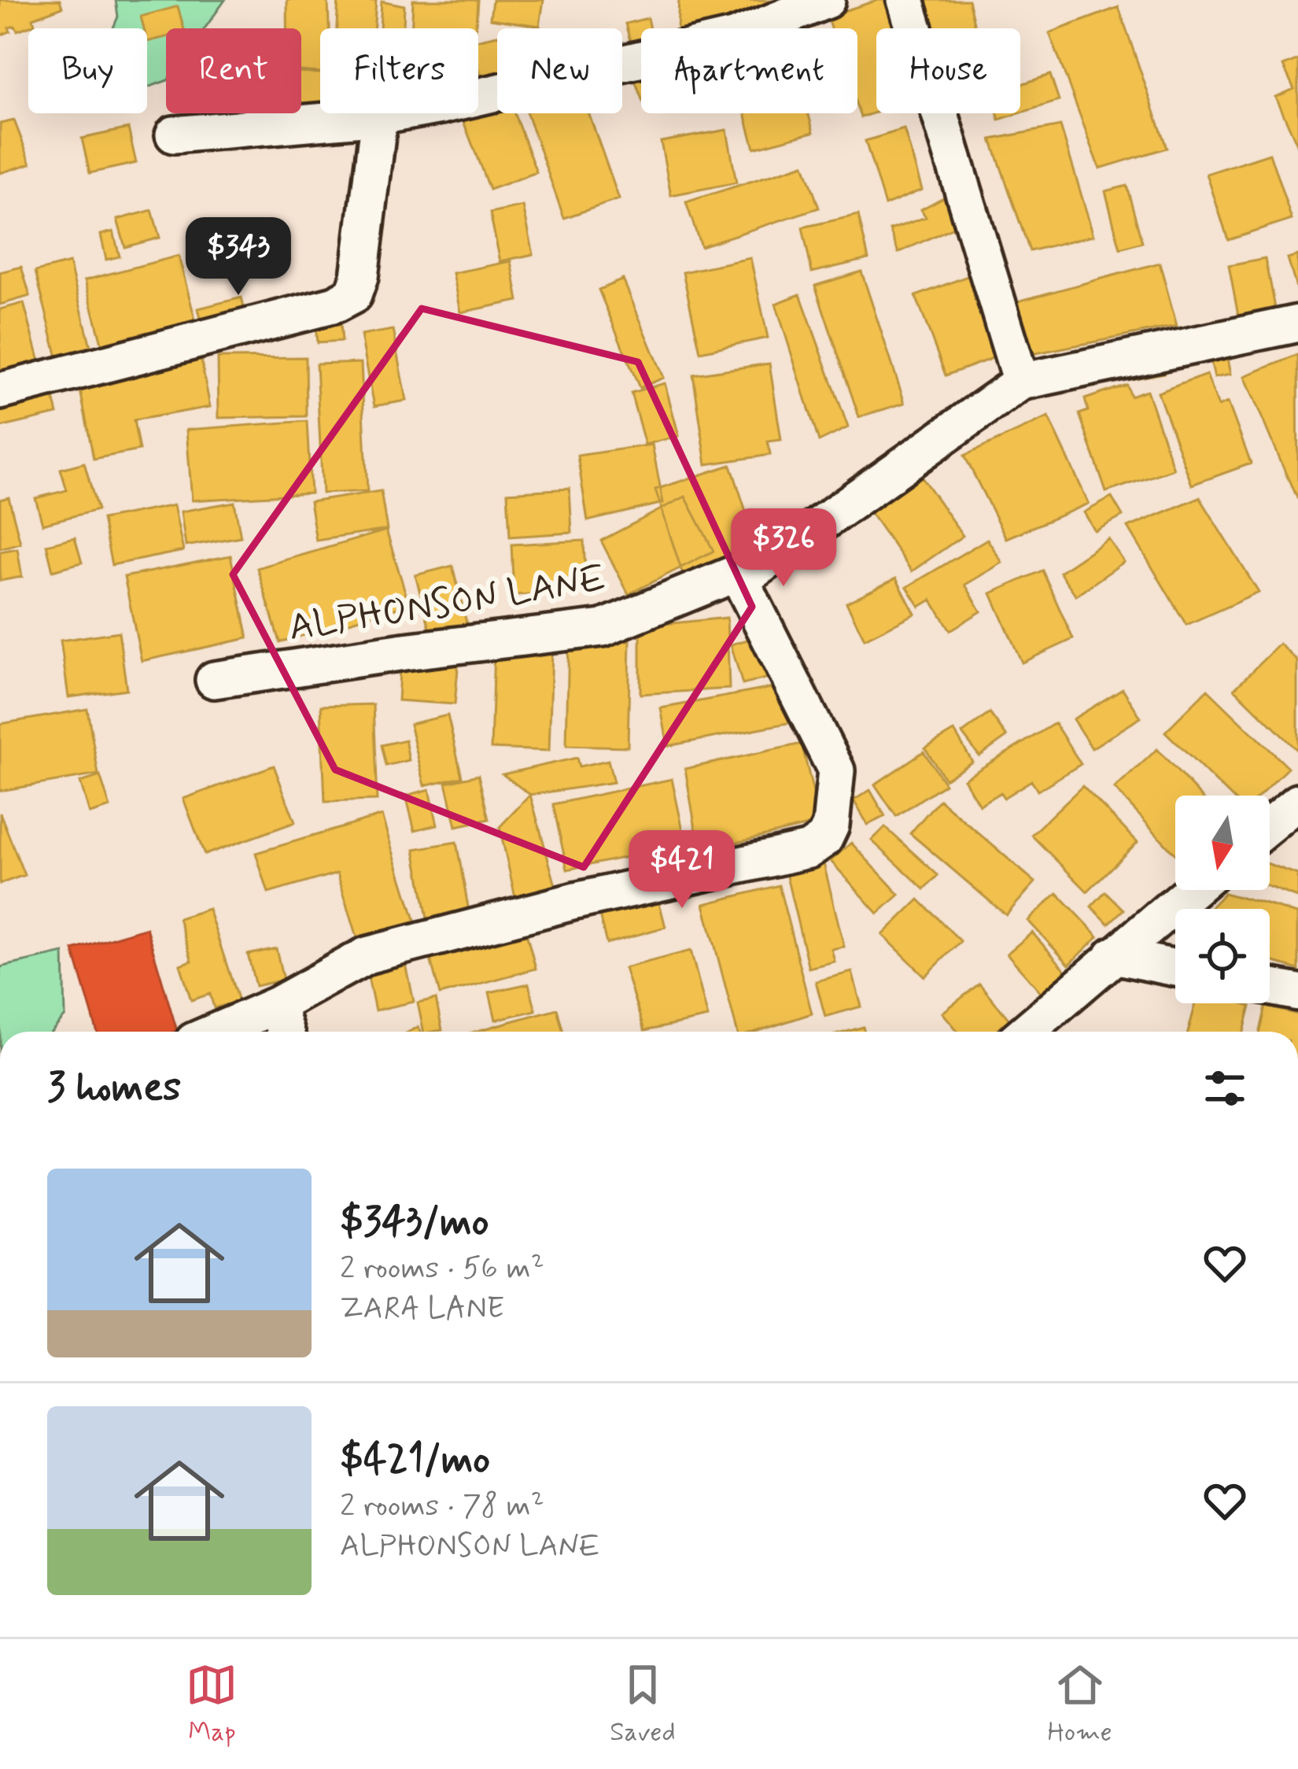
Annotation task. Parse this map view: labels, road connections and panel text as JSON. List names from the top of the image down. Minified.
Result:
{"streets":{"street":["ALPHONSON LANE"]},"north":"bottom","page":{"chip":["Buy","Rent","Filters","New","Apartment","House"],"price":["$343","$326","$421"],"heading":"3 homes","list":[{"name":"$343/mo","note":"2 rooms · 56 m² · ZARA LANE"},{"name":"$421/mo","note":"2 rooms · 78 m² · ALPHONSON LANE"}],"tabs":["Map","Saved","Home"]}}
